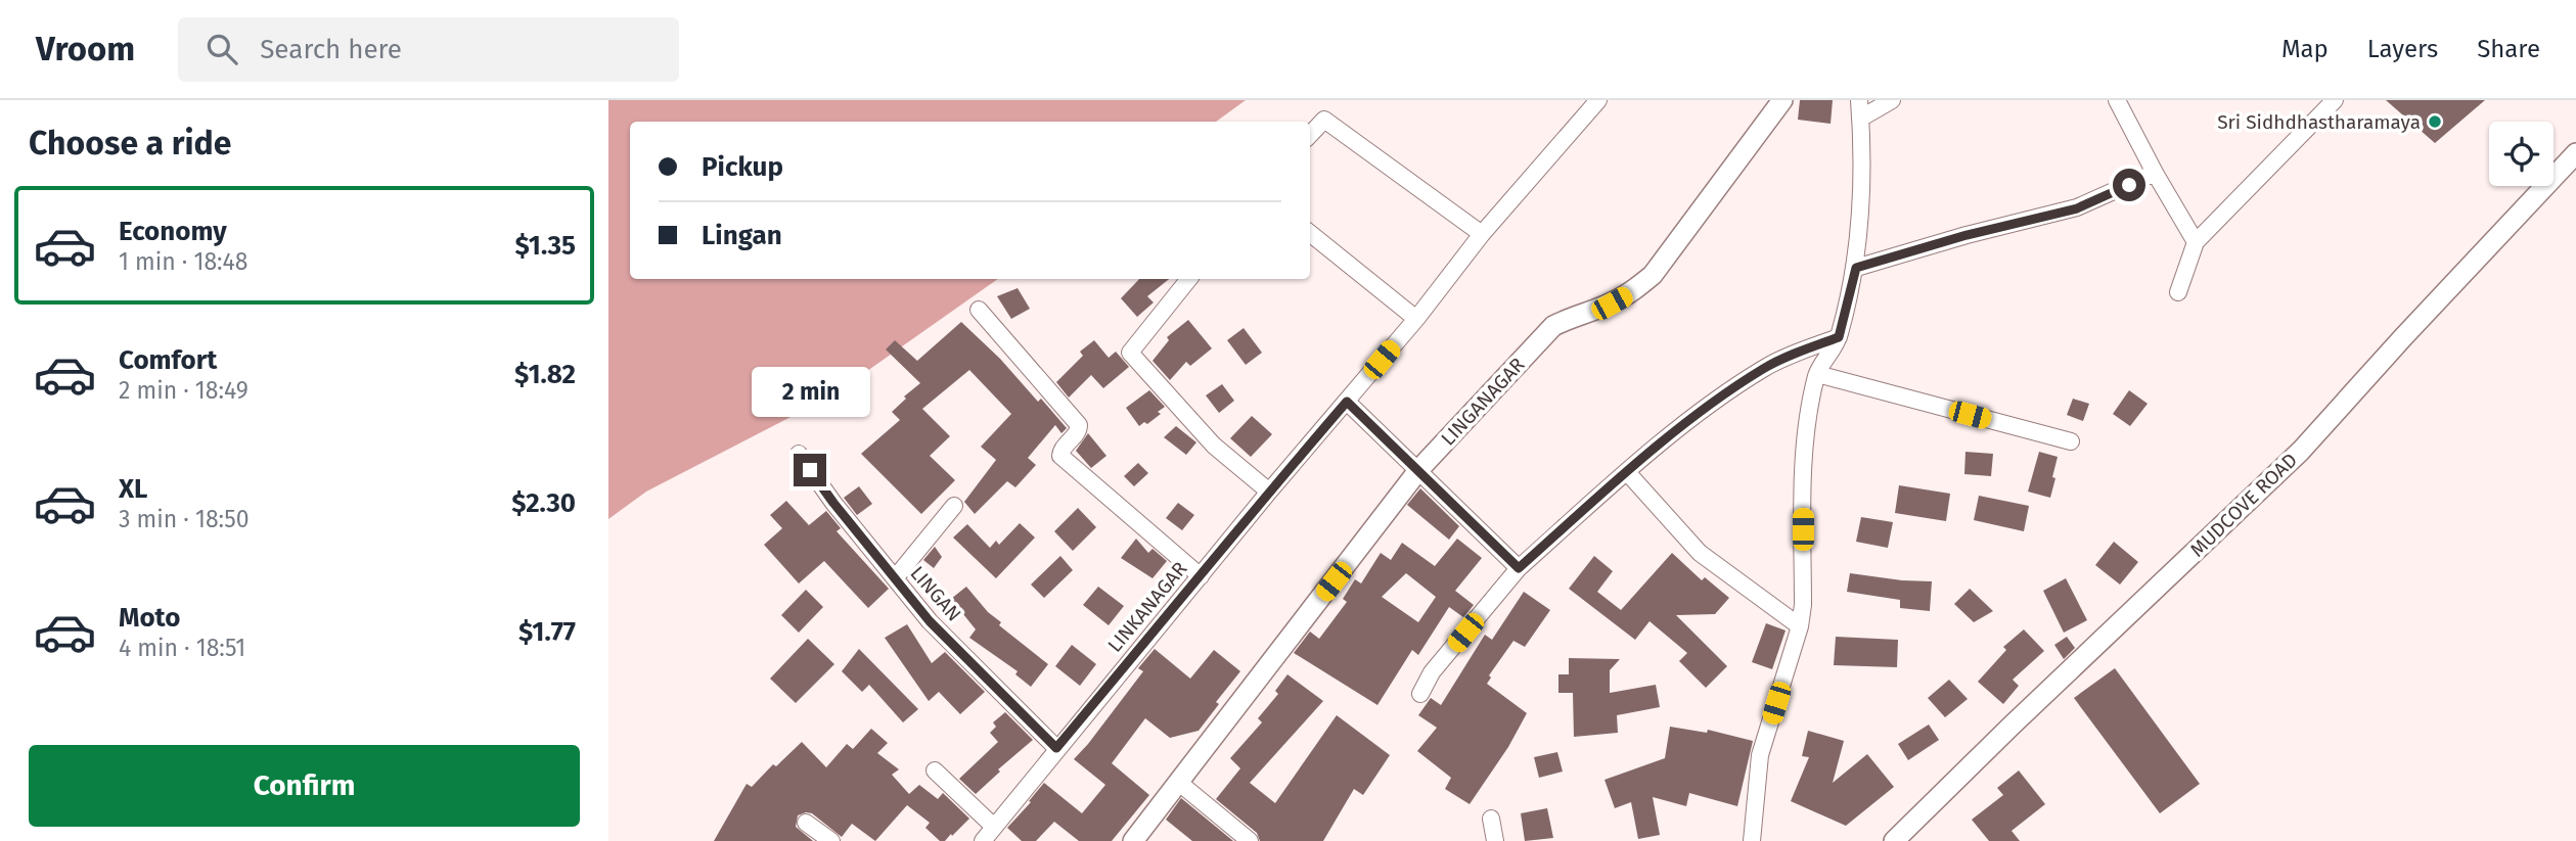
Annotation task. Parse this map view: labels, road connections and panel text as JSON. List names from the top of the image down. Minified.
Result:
{"streets":{"street":["LINGANAGAR","MUDCOVE ROAD","LINGAN","LINKANAGAR"]},"crossings":[["LINGAN","LINKANAGAR"]],"places":["Sri Sidhdhastharamaya"],"page":{"header":"Vroom","search":"Search here","nav":["Map","Layers","Share"],"heading":"Choose a ride","banner":["Pickup","Lingan"],"list":[{"name":"Economy","note":"1 min · 18:48","value":"$1.35"},{"name":"Comfort","note":"2 min · 18:49","value":"$1.82"},{"name":"XL","note":"3 min · 18:50","value":"$2.30"},{"name":"Moto","note":"4 min · 18:51","value":"$1.77"}],"bubble":"2 min","buttons":"Confirm"}}
